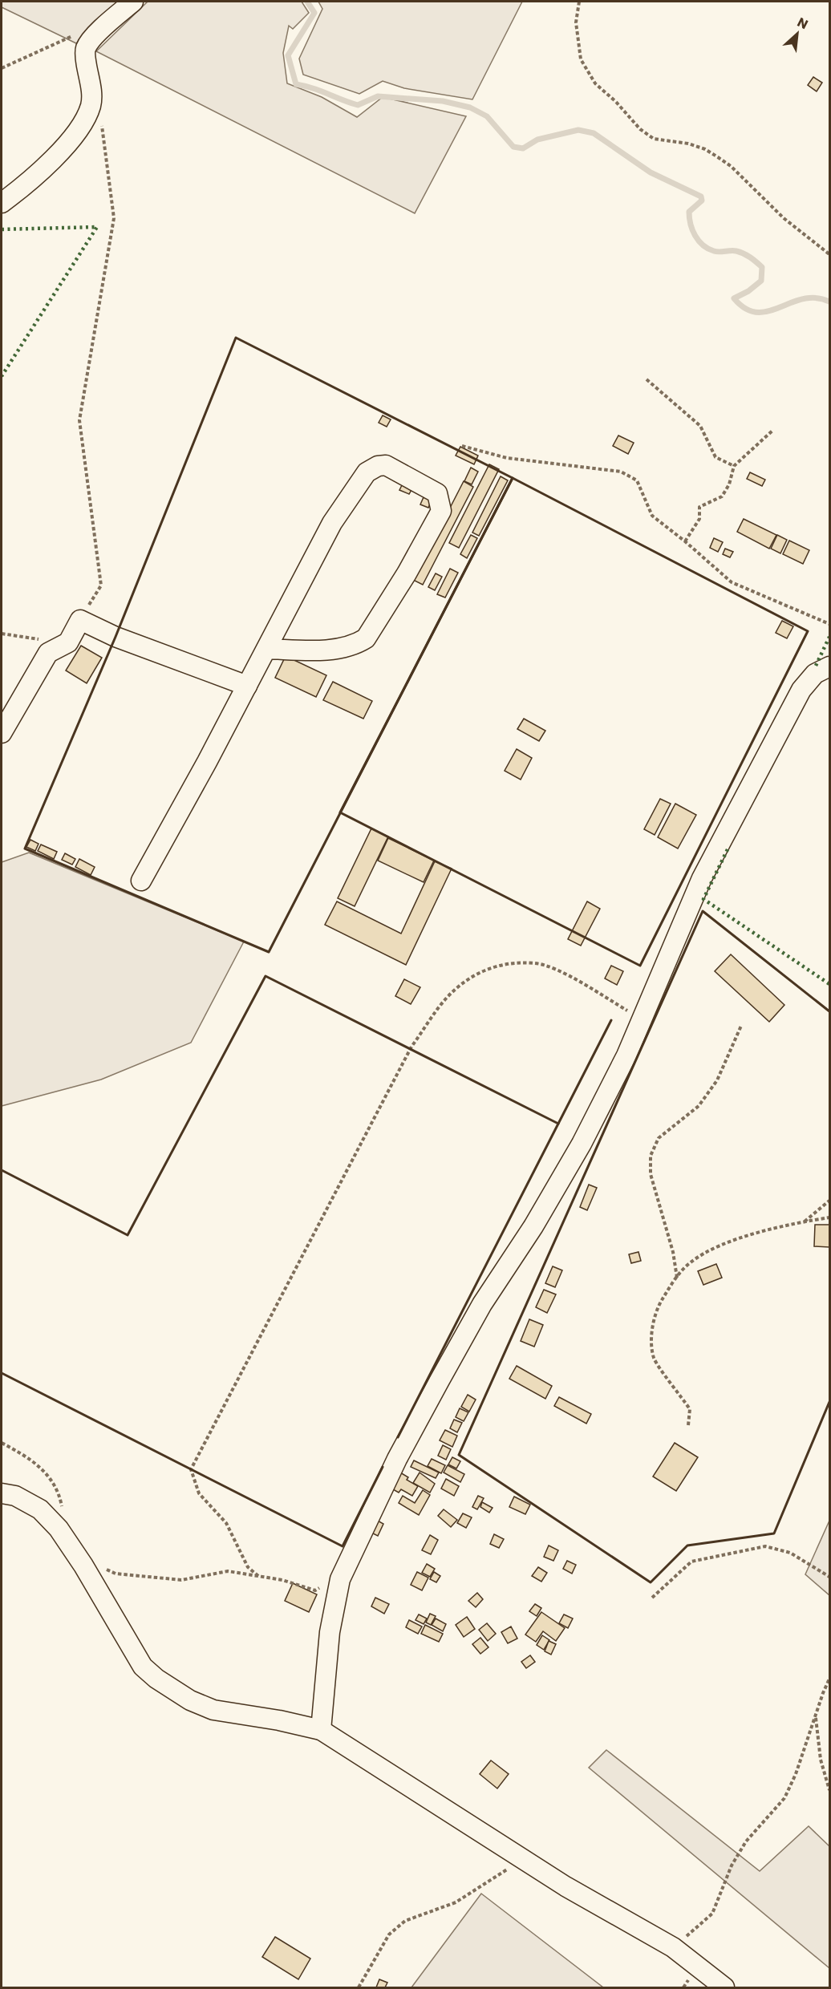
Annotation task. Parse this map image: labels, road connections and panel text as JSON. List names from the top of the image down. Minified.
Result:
{"north":"top right"}
